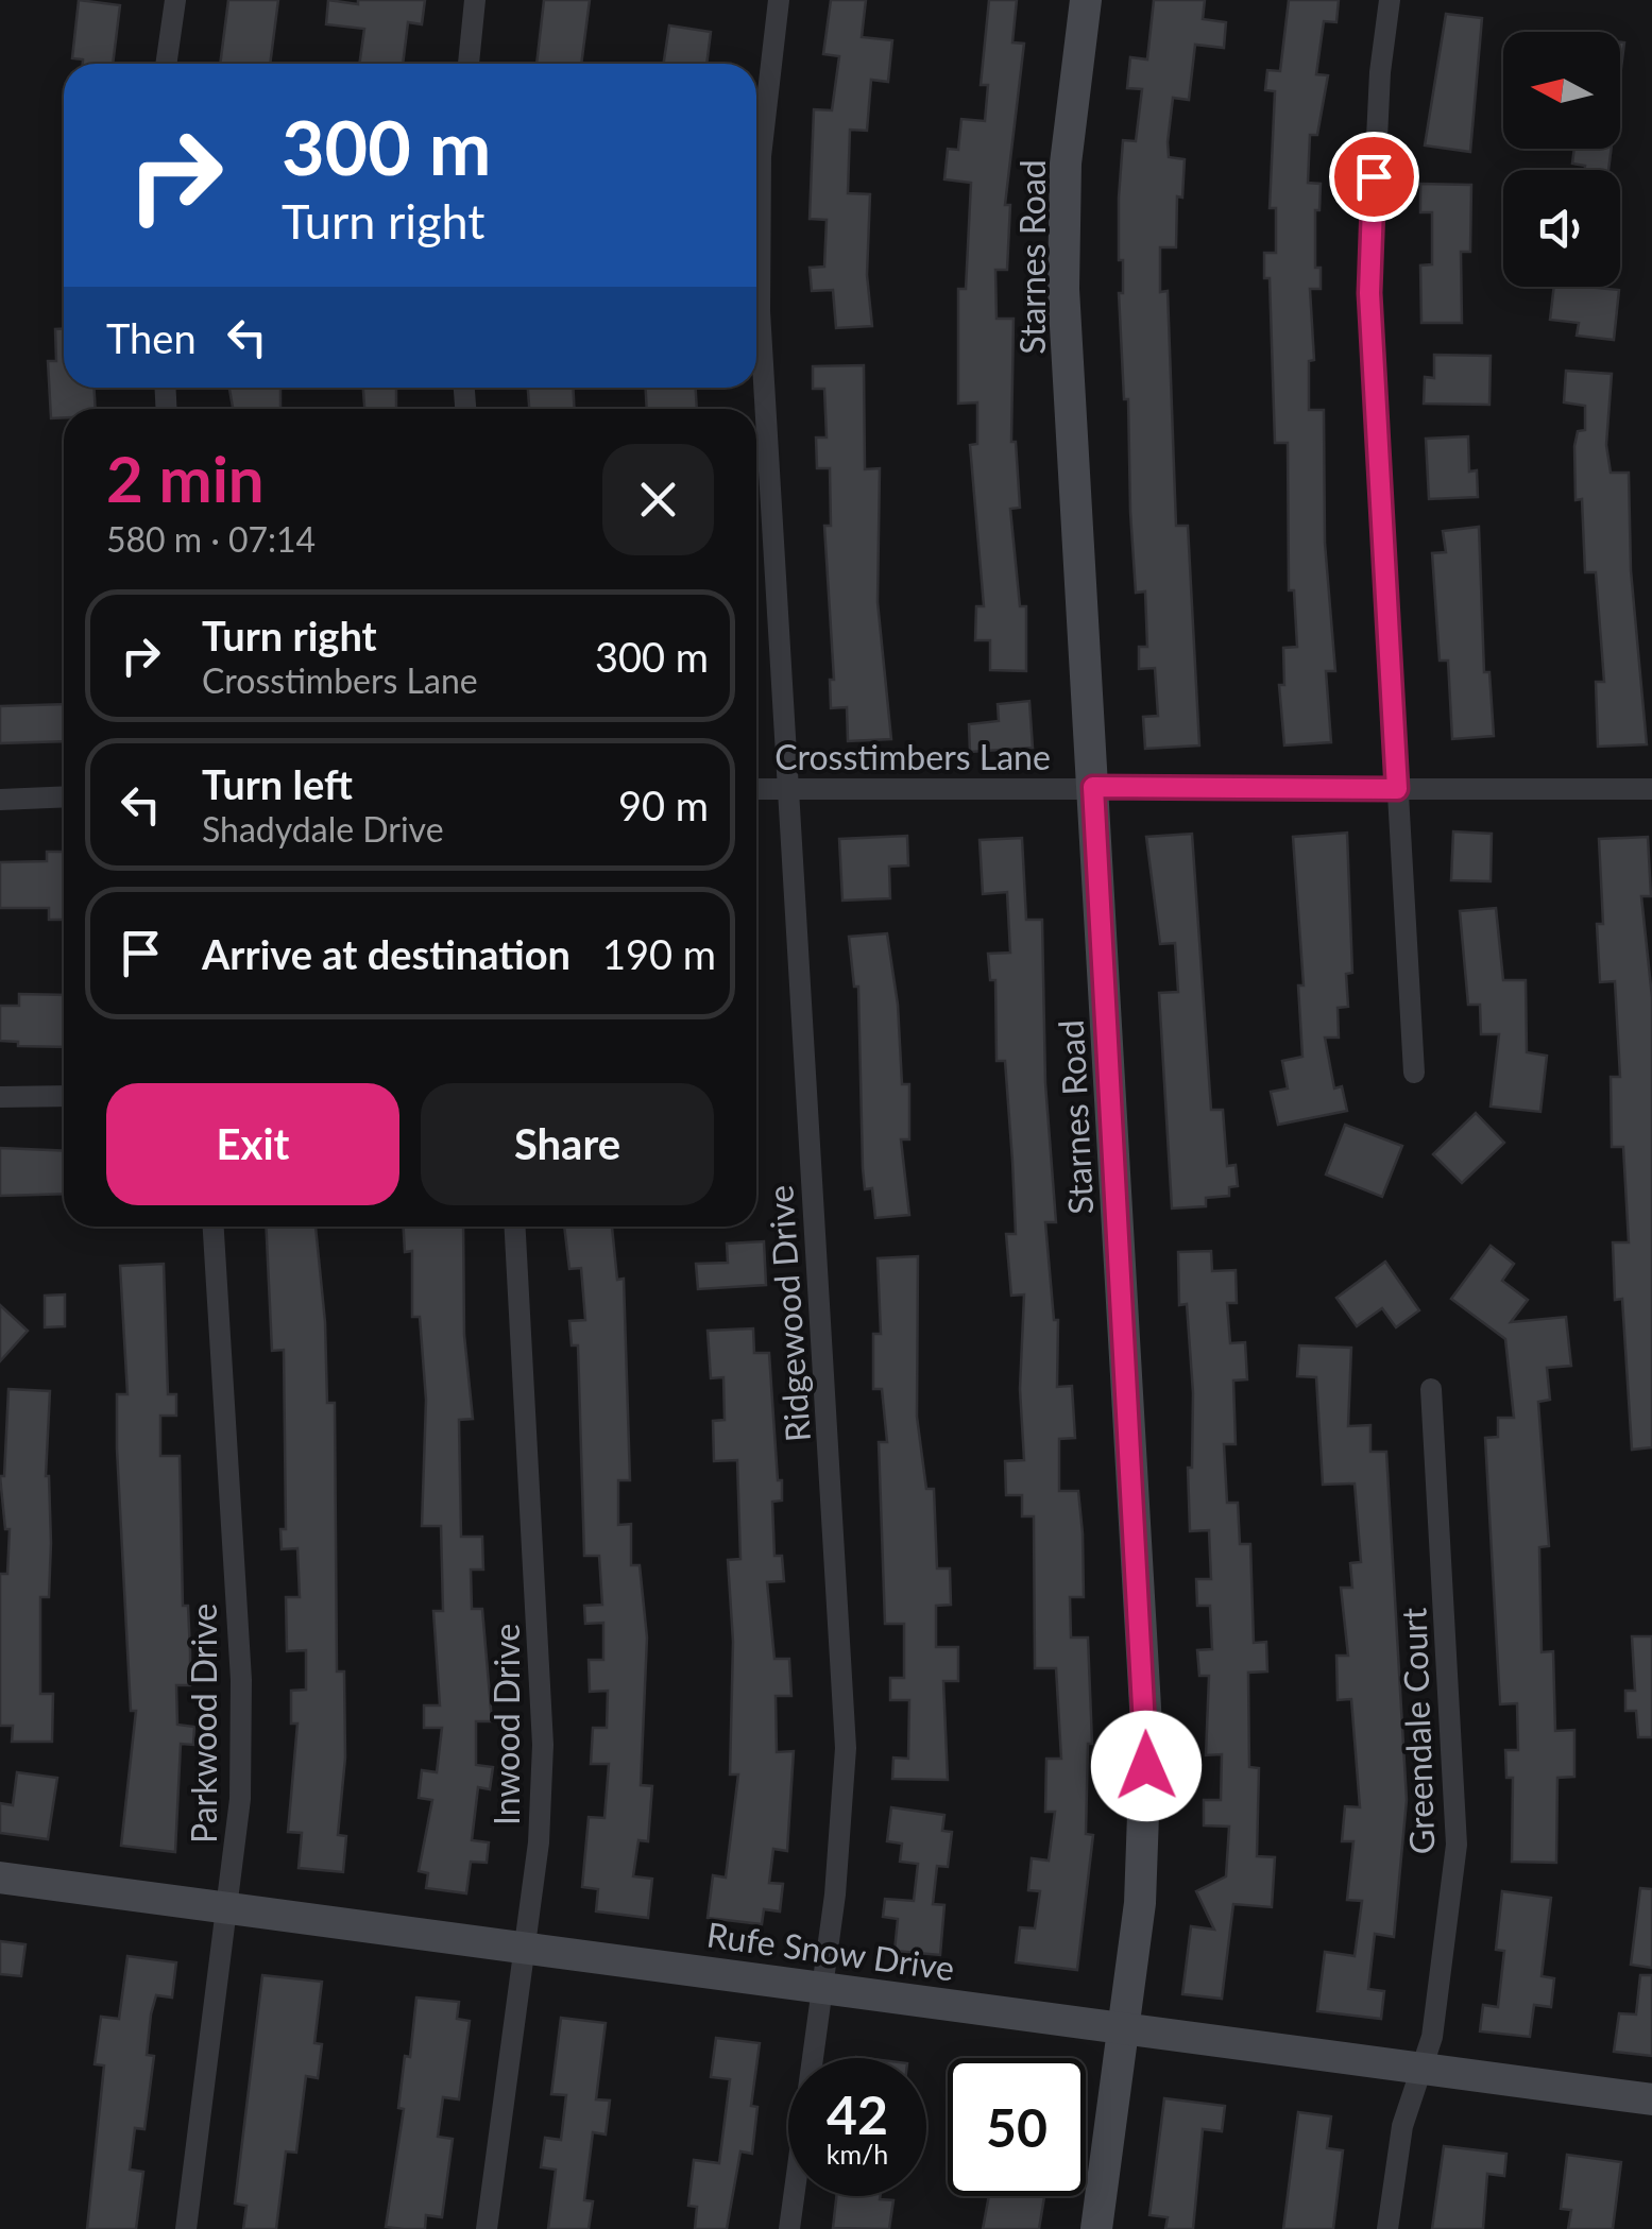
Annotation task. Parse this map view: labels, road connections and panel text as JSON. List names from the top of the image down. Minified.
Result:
{"streets":{"main road":["Starnes Road","Rufe Snow Drive"],"street":["Crosstimbers Lane","Ridgewood Drive","Parkwood Drive","Inwood Drive","Greendale Court"]},"crossings":[["Starnes Road","Crosstimbers Lane"],["Starnes Road","Rufe Snow Drive"],["Crosstimbers Lane","Ridgewood Drive"],["Ridgewood Drive","Rufe Snow Drive"],["Parkwood Drive","Rufe Snow Drive"],["Inwood Drive","Rufe Snow Drive"],["Greendale Court","Rufe Snow Drive"]],"north":"left","page":{"turn":["300 m","Turn right"],"then":"Then","heading":["2 min","580 m · 07:14"],"list":[{"name":"Turn right","note":"Crosstimbers Lane","value":"300 m"},{"name":"Turn left","note":"Shadydale Drive","value":"90 m"},{"name":"Arrive at destination","value":"190 m"}],"buttons":["Exit","Share"],"speed":"42 km/h","limit":"50"}}
